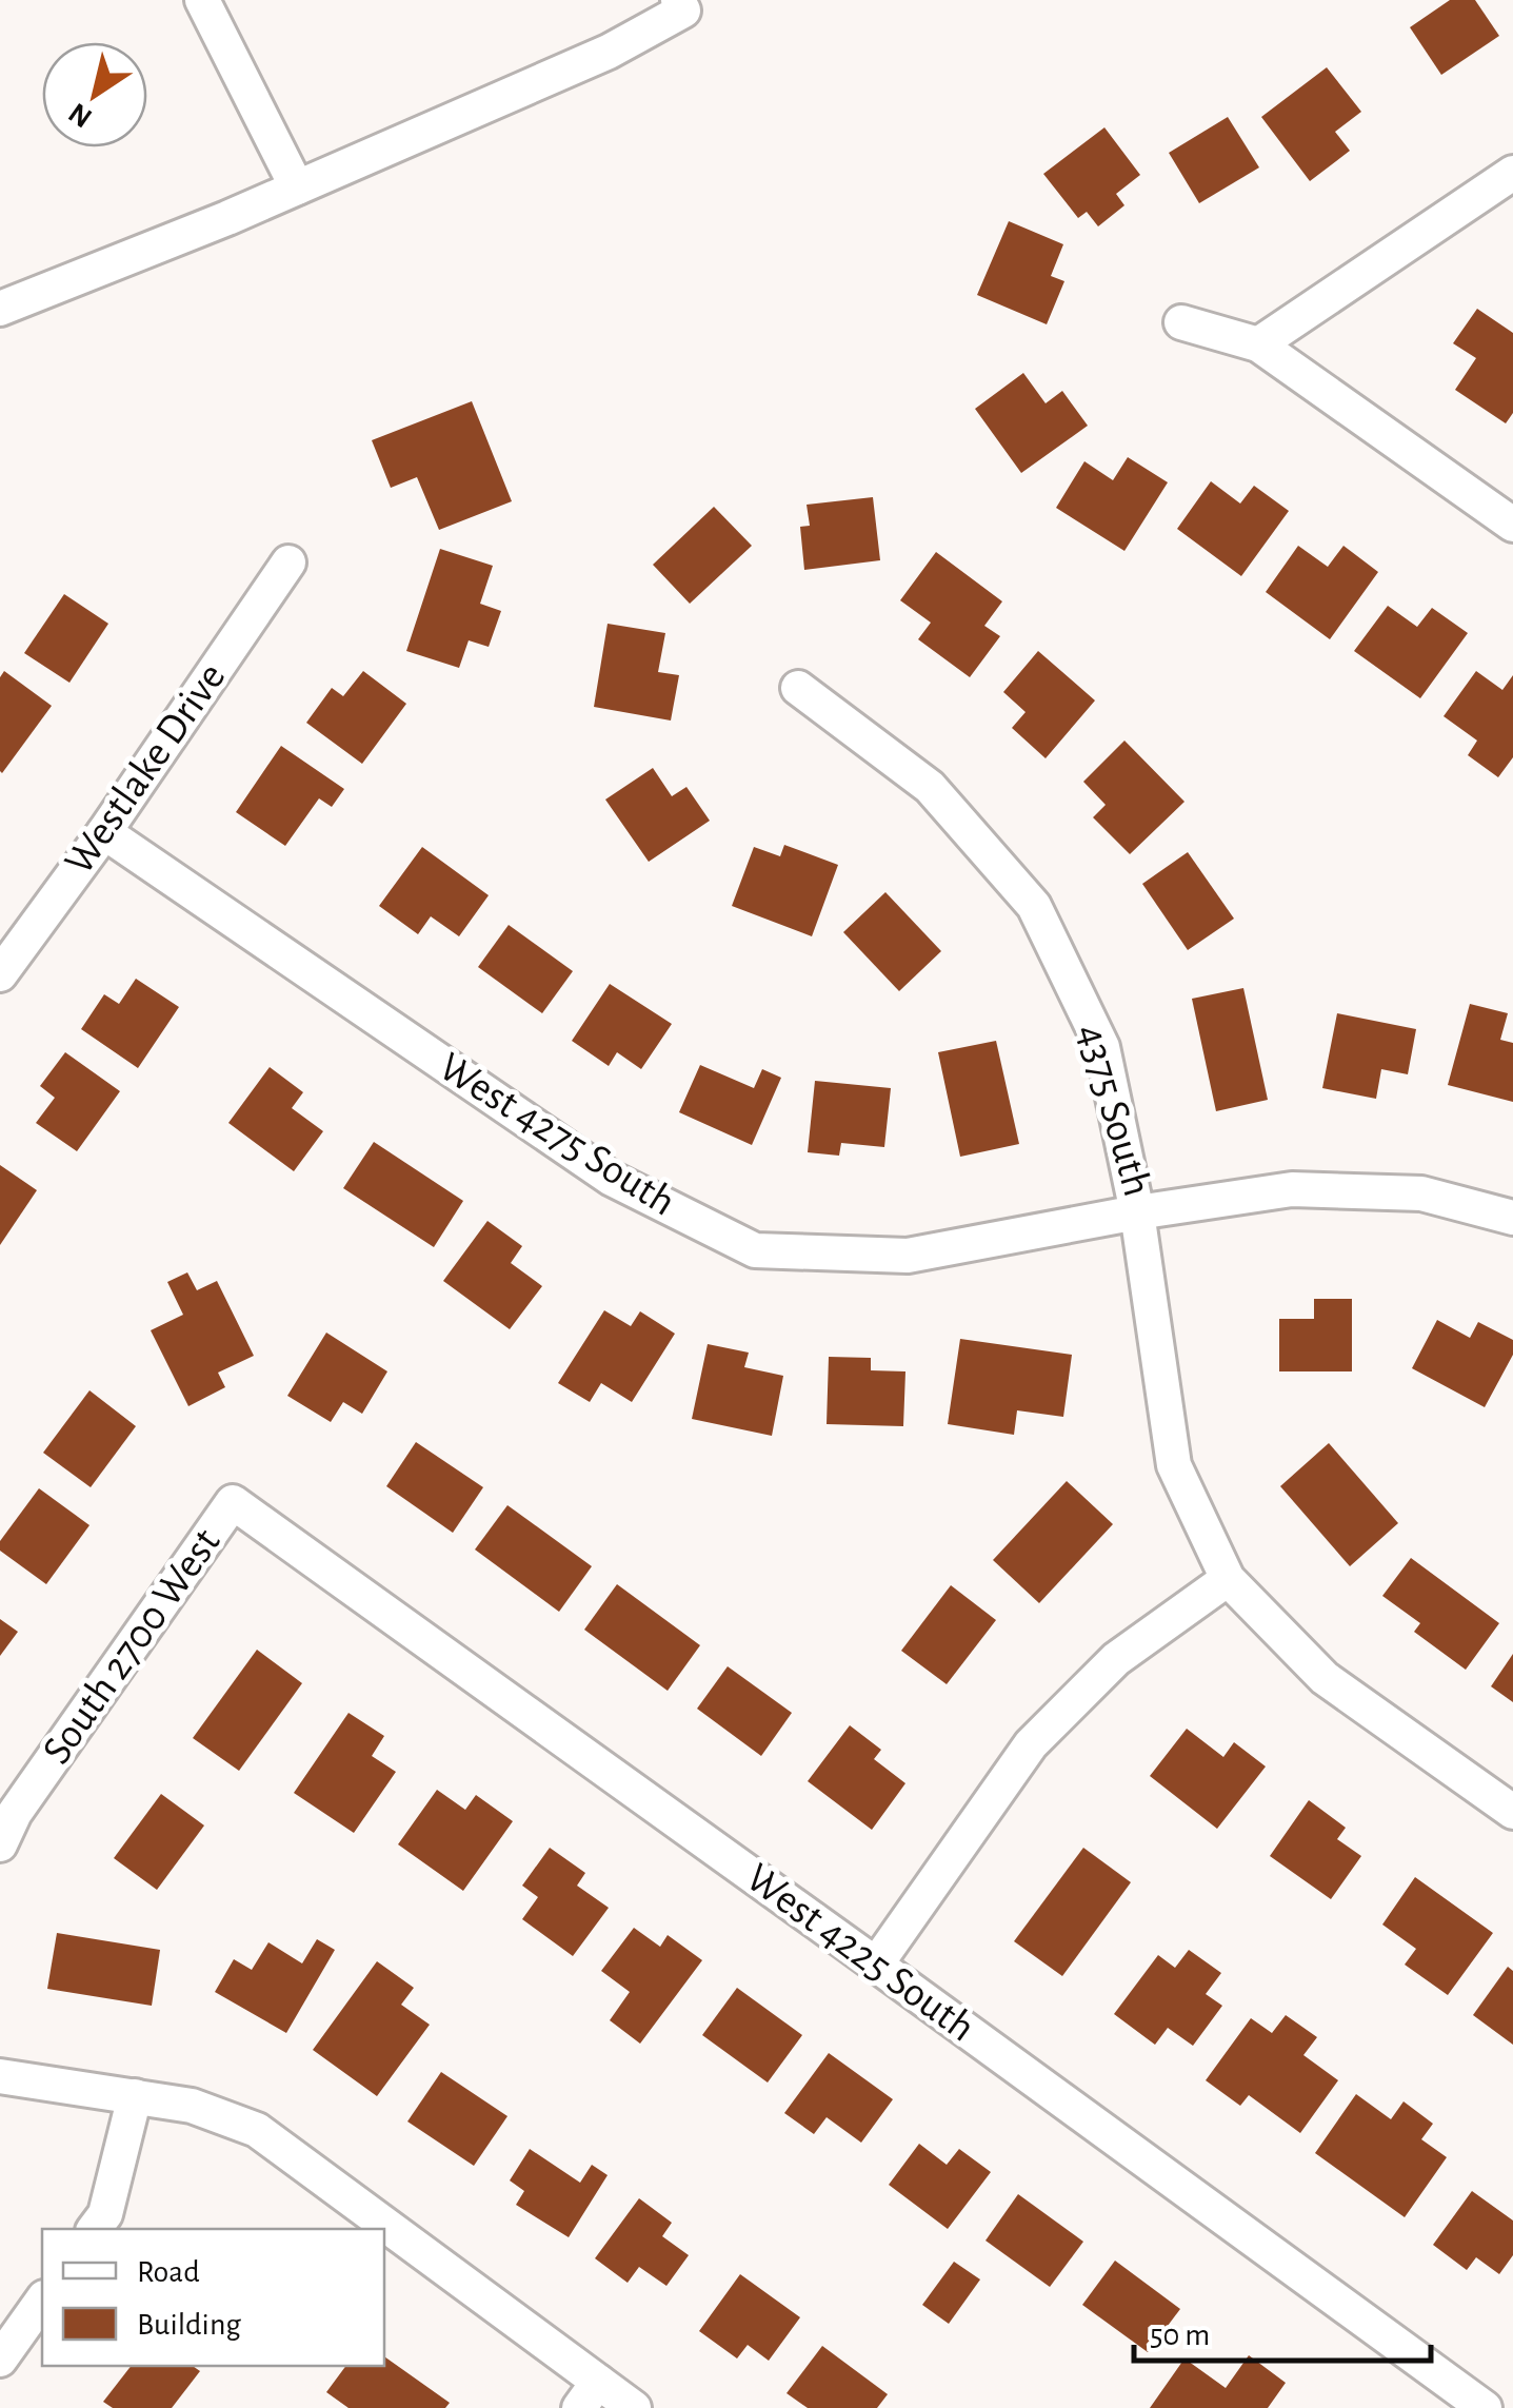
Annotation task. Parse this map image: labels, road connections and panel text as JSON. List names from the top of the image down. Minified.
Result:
{"streets":{"street":["Westlake Drive","4375 South","West 4275 South","South 2700 West","West 4225 South"]},"crossings":[["Westlake Drive","West 4275 South"],["4375 South","West 4275 South"],["South 2700 West","West 4225 South"]],"legend":["Road","Building"],"scale_bar":"50 m","north":"bottom left"}
